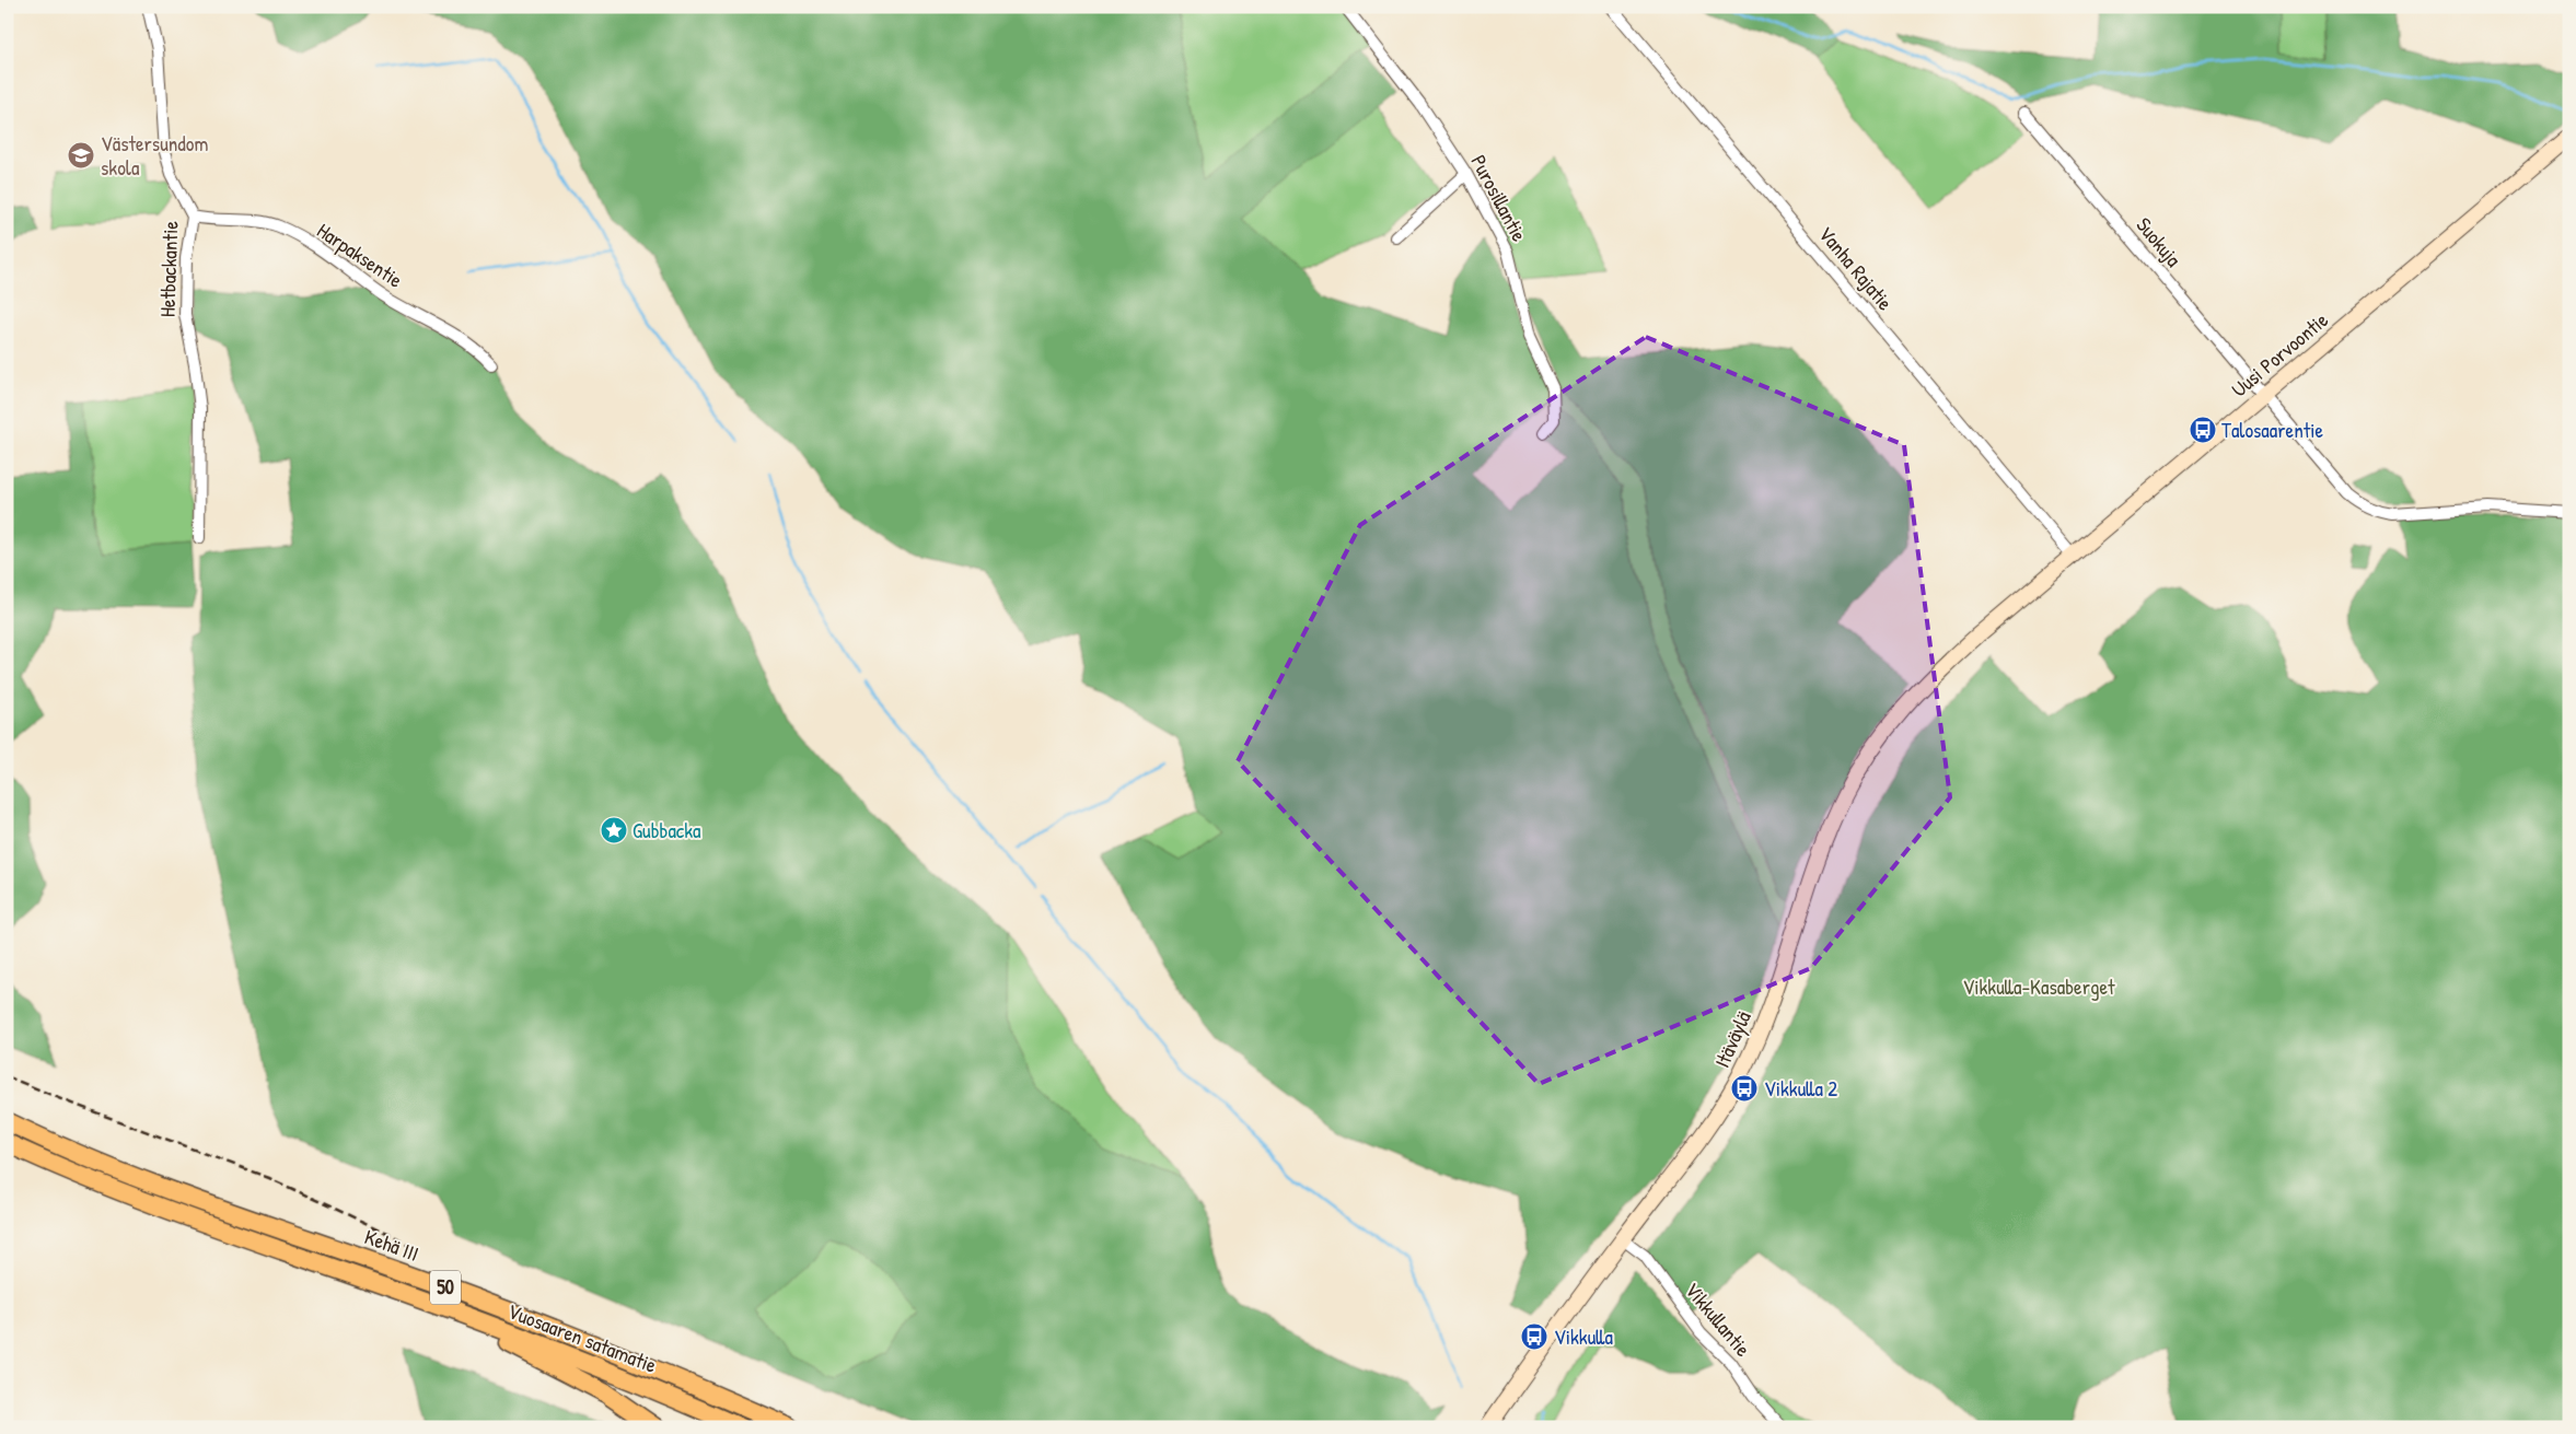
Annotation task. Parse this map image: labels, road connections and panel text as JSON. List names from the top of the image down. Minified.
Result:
{"streets":{"highway":["Kehä III","50","Vuosaaren satamatie"],"main road":["Uusi Porvoontie","Itäväylä"],"street":["Purosillantie","Suokuja","Harpaksentie","Vanha Rajatie","Hetbackantie","Vikkullantie"]},"crossings":[["Suokuja","Uusi Porvoontie"],["Harpaksentie","Hetbackantie"],["Vanha Rajatie","Uusi Porvoontie"],["Uusi Porvoontie","Itäväylä"],["Itäväylä","Vikkullantie"],["Kehä III","Vuosaaren satamatie"]],"parks":["Vikkulla-Kasaberget"],"places":{"school or university":["Västersundom skola"],"bus stop":["Talosaarentie","Vikkulla 2","Vikkulla"],"place":["Gubbacka"]}}
